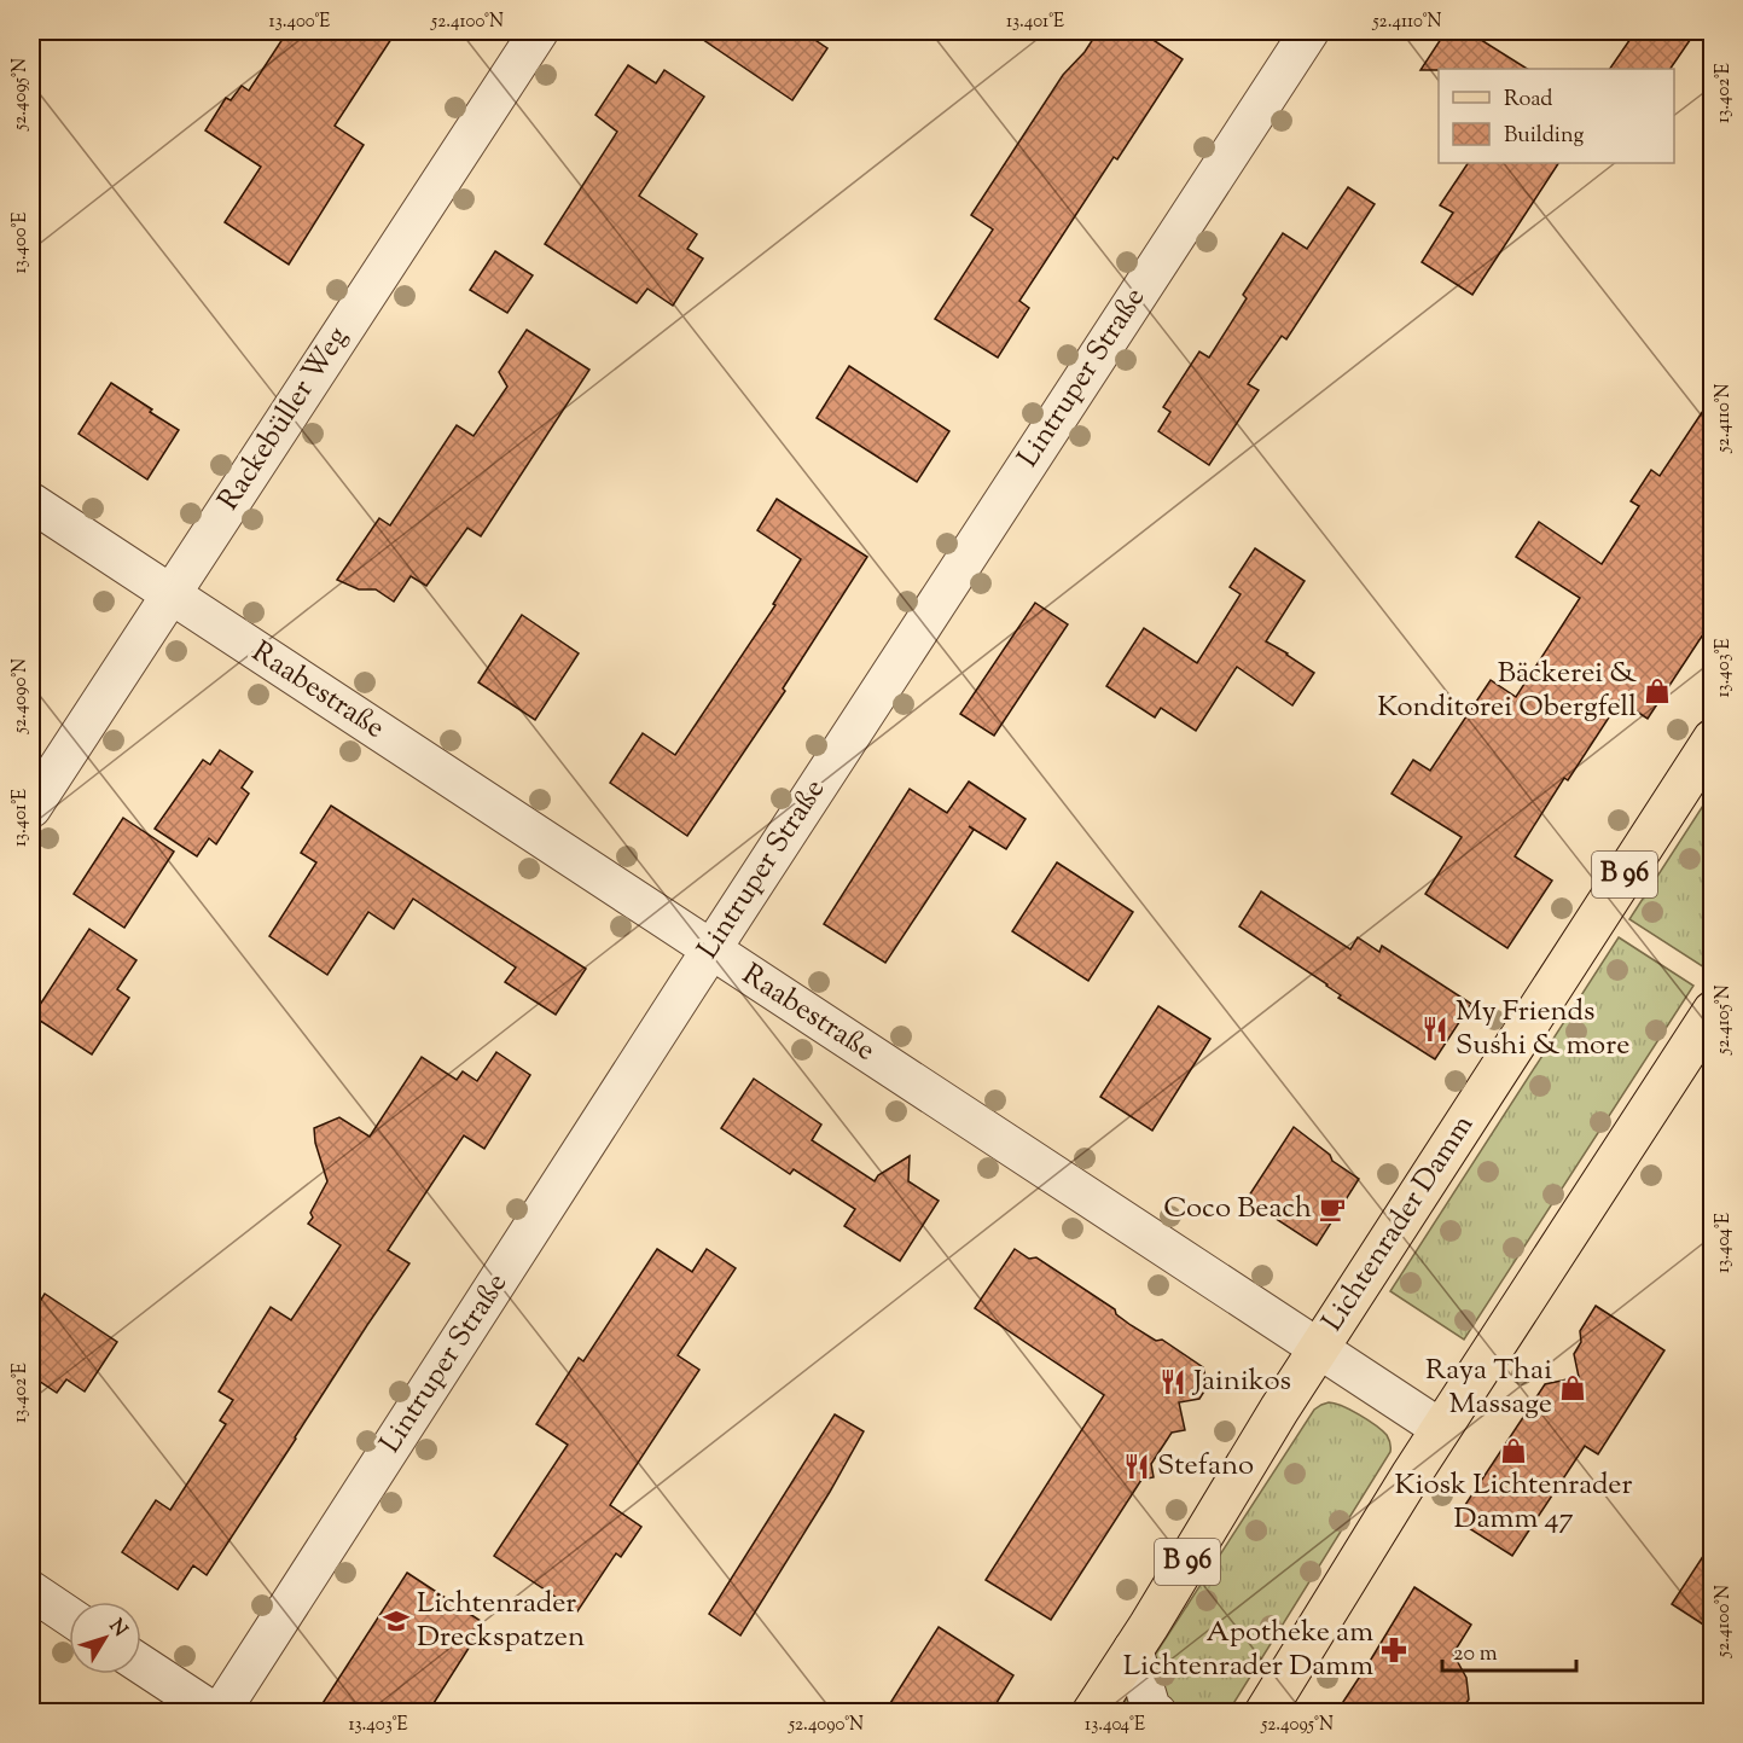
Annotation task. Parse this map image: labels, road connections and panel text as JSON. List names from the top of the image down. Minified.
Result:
{"streets":{"main road":["B 96","Lichtenrader Damm"],"street":["Lintruper Straße","Rackebüller Weg","Raabestraße"]},"crossings":[["Lintruper Straße","Raabestraße"],["Rackebüller Weg","Raabestraße"],["Raabestraße","Lichtenrader Damm"]],"places":{"shop":["Bäckerei & Konditorei Obergfell","Raya Thai Massage","Kiosk Lichtenrader Damm 47"],"restaurant":["My Friends Sushi & more","Jainikos","Stefano"],"cafe":["Coco Beach"],"school or university":["Lichtenrader Dreckspatzen"],"pharmacy":["Apotheke am Lichtenrader Damm"]},"legend":["Road","Building"],"scale_bar":"20 m","north":"top right","coordinates":["13.400°E","52.4100°N","13.401°E","52.4110°N","13.402°E","52.4095°N","13.403°E","52.4090°N","52.4105°N","13.404°E"]}
